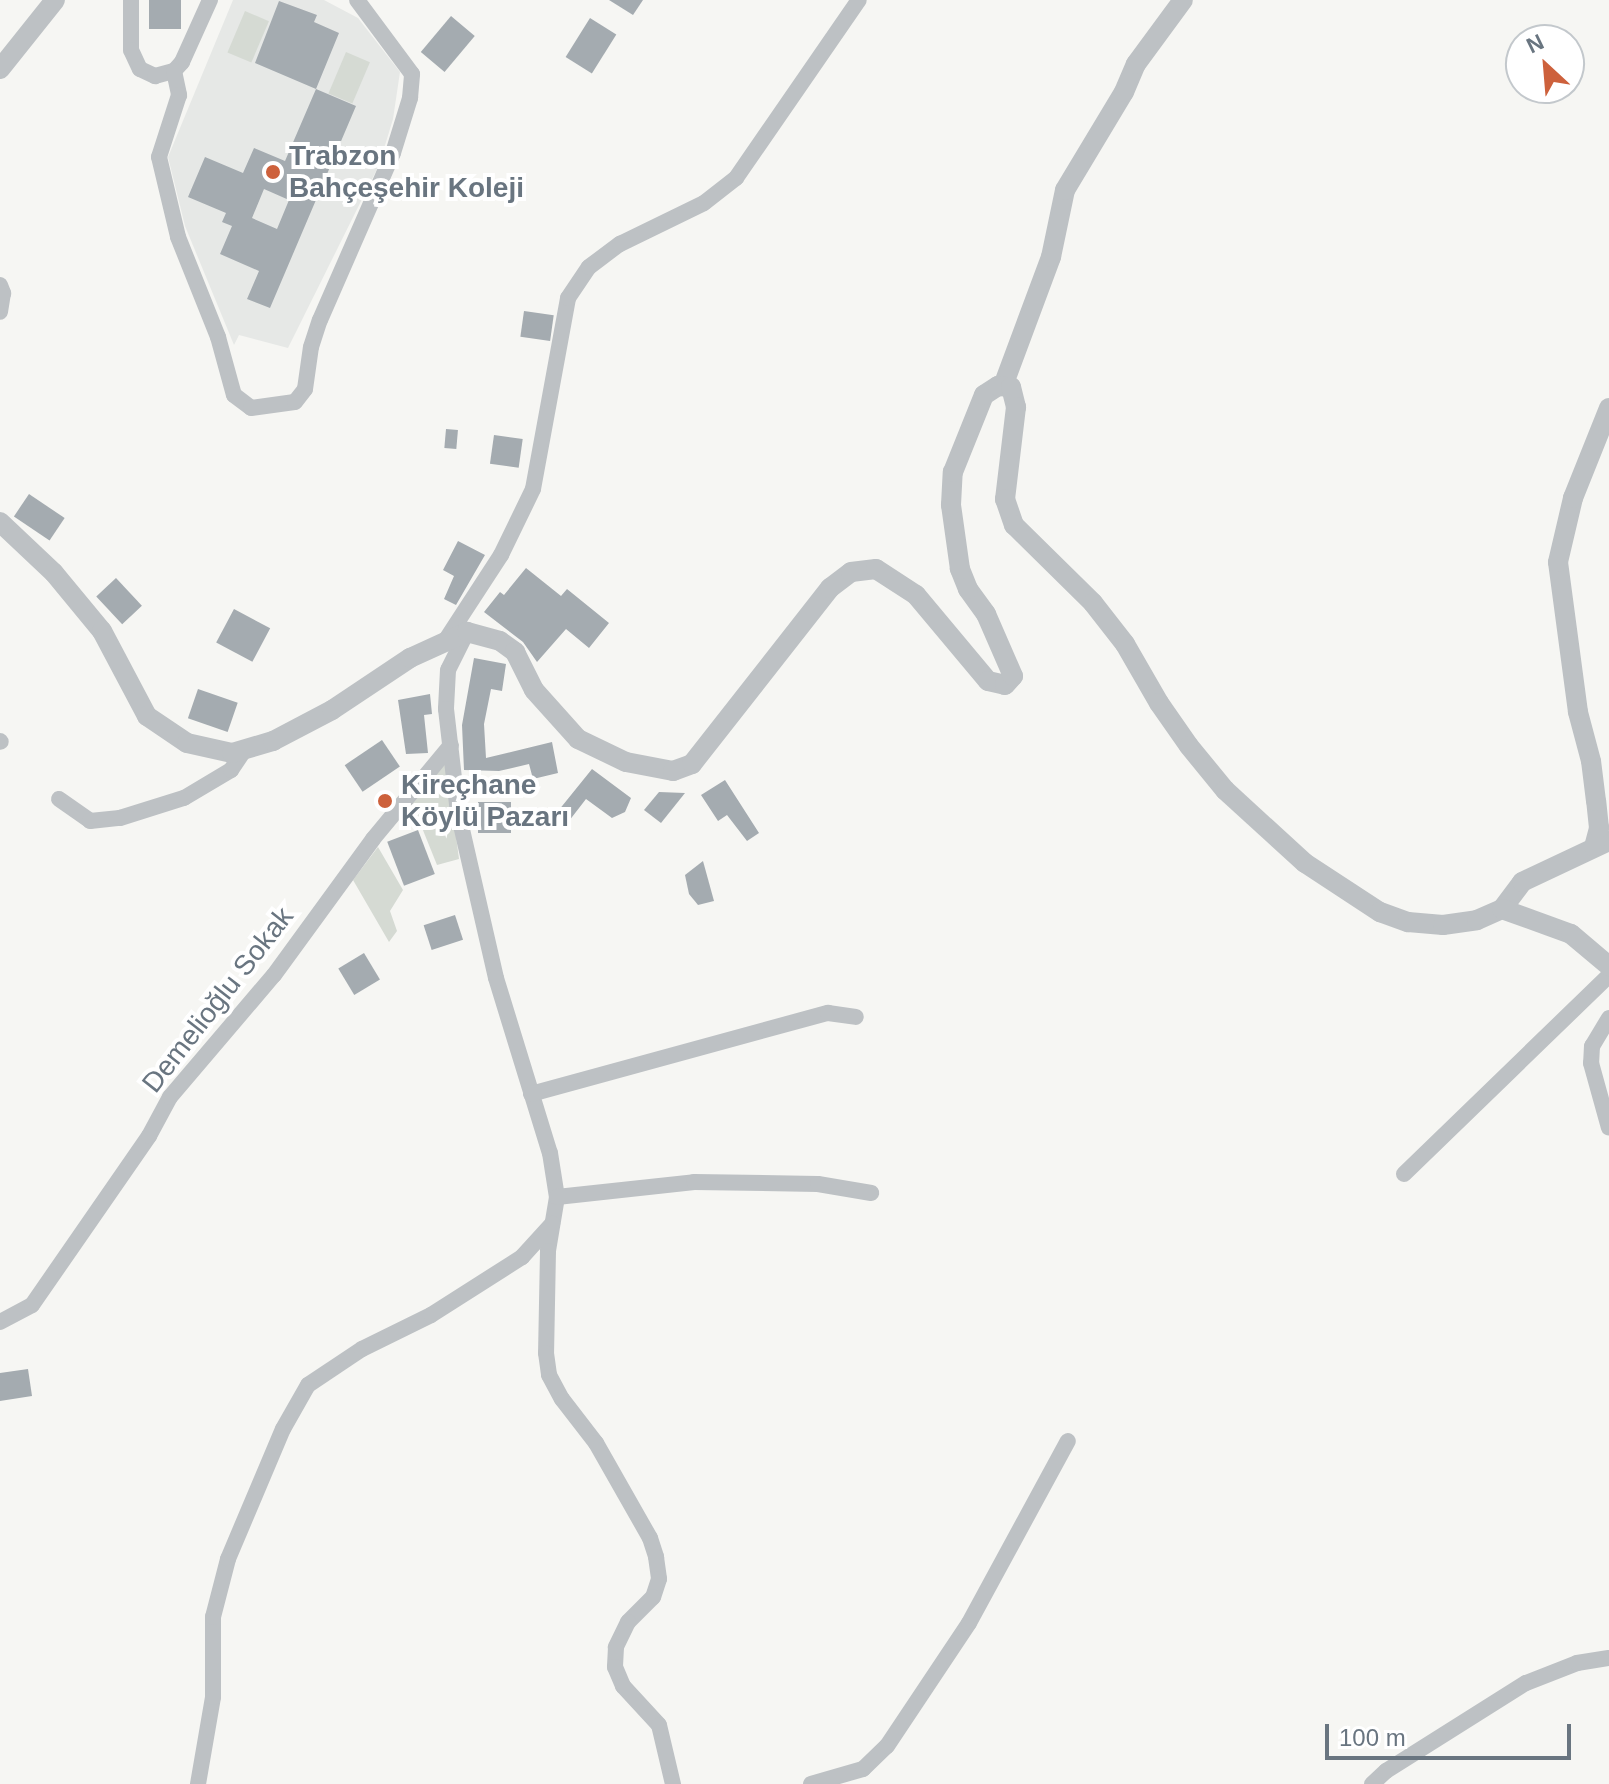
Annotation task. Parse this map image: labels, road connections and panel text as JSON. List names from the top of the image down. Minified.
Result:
{"streets":{"street":["Demelioğlu Sokak"]},"places":["Trabzon Bahçeşehir Koleji","Kireçhane Köylü Pazarı"],"scale_bar":"100 m","north":"top left"}
